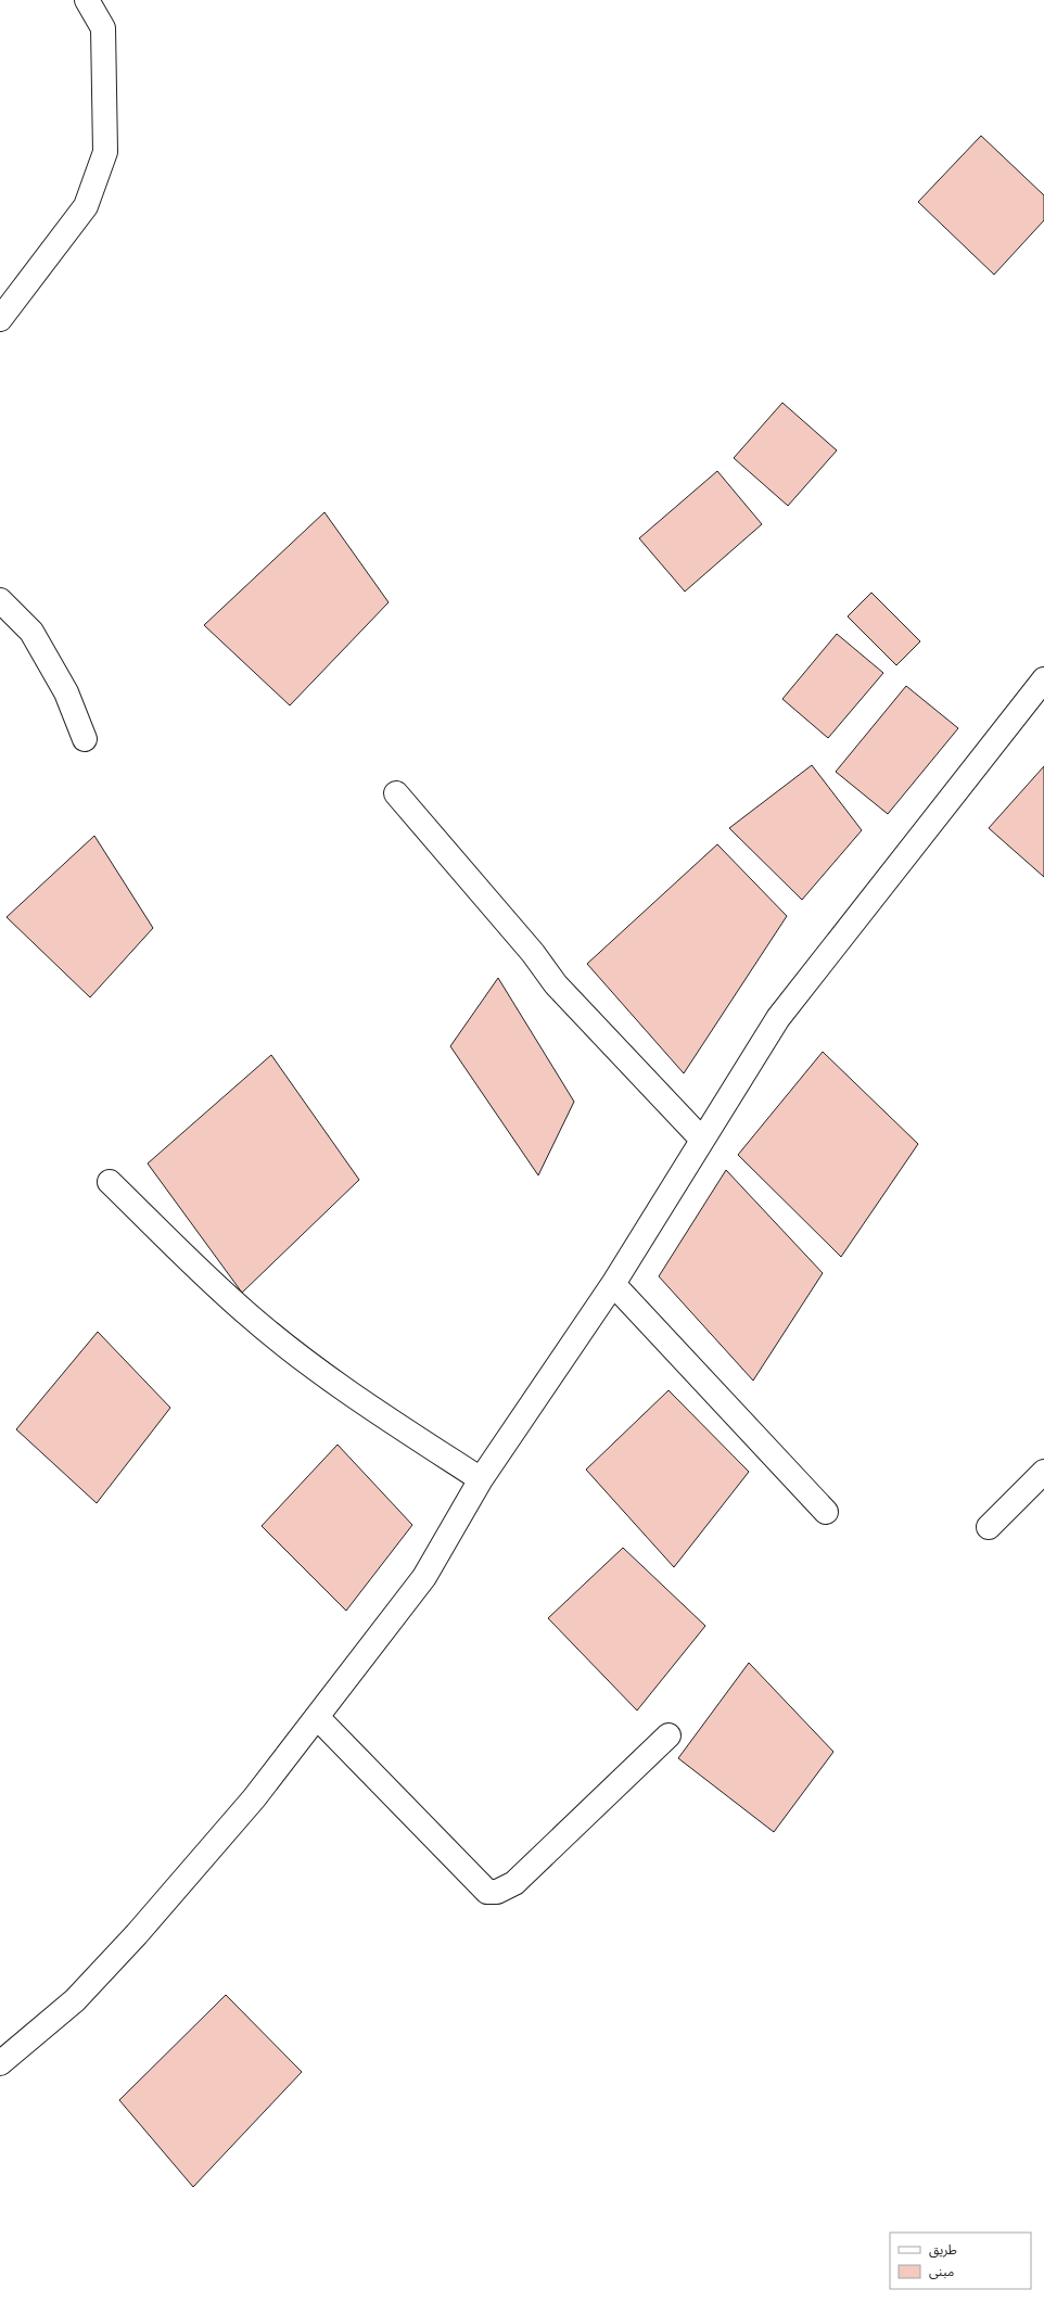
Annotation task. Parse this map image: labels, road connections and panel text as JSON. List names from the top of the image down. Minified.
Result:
{"legend":["طريق","مبنى"]}
